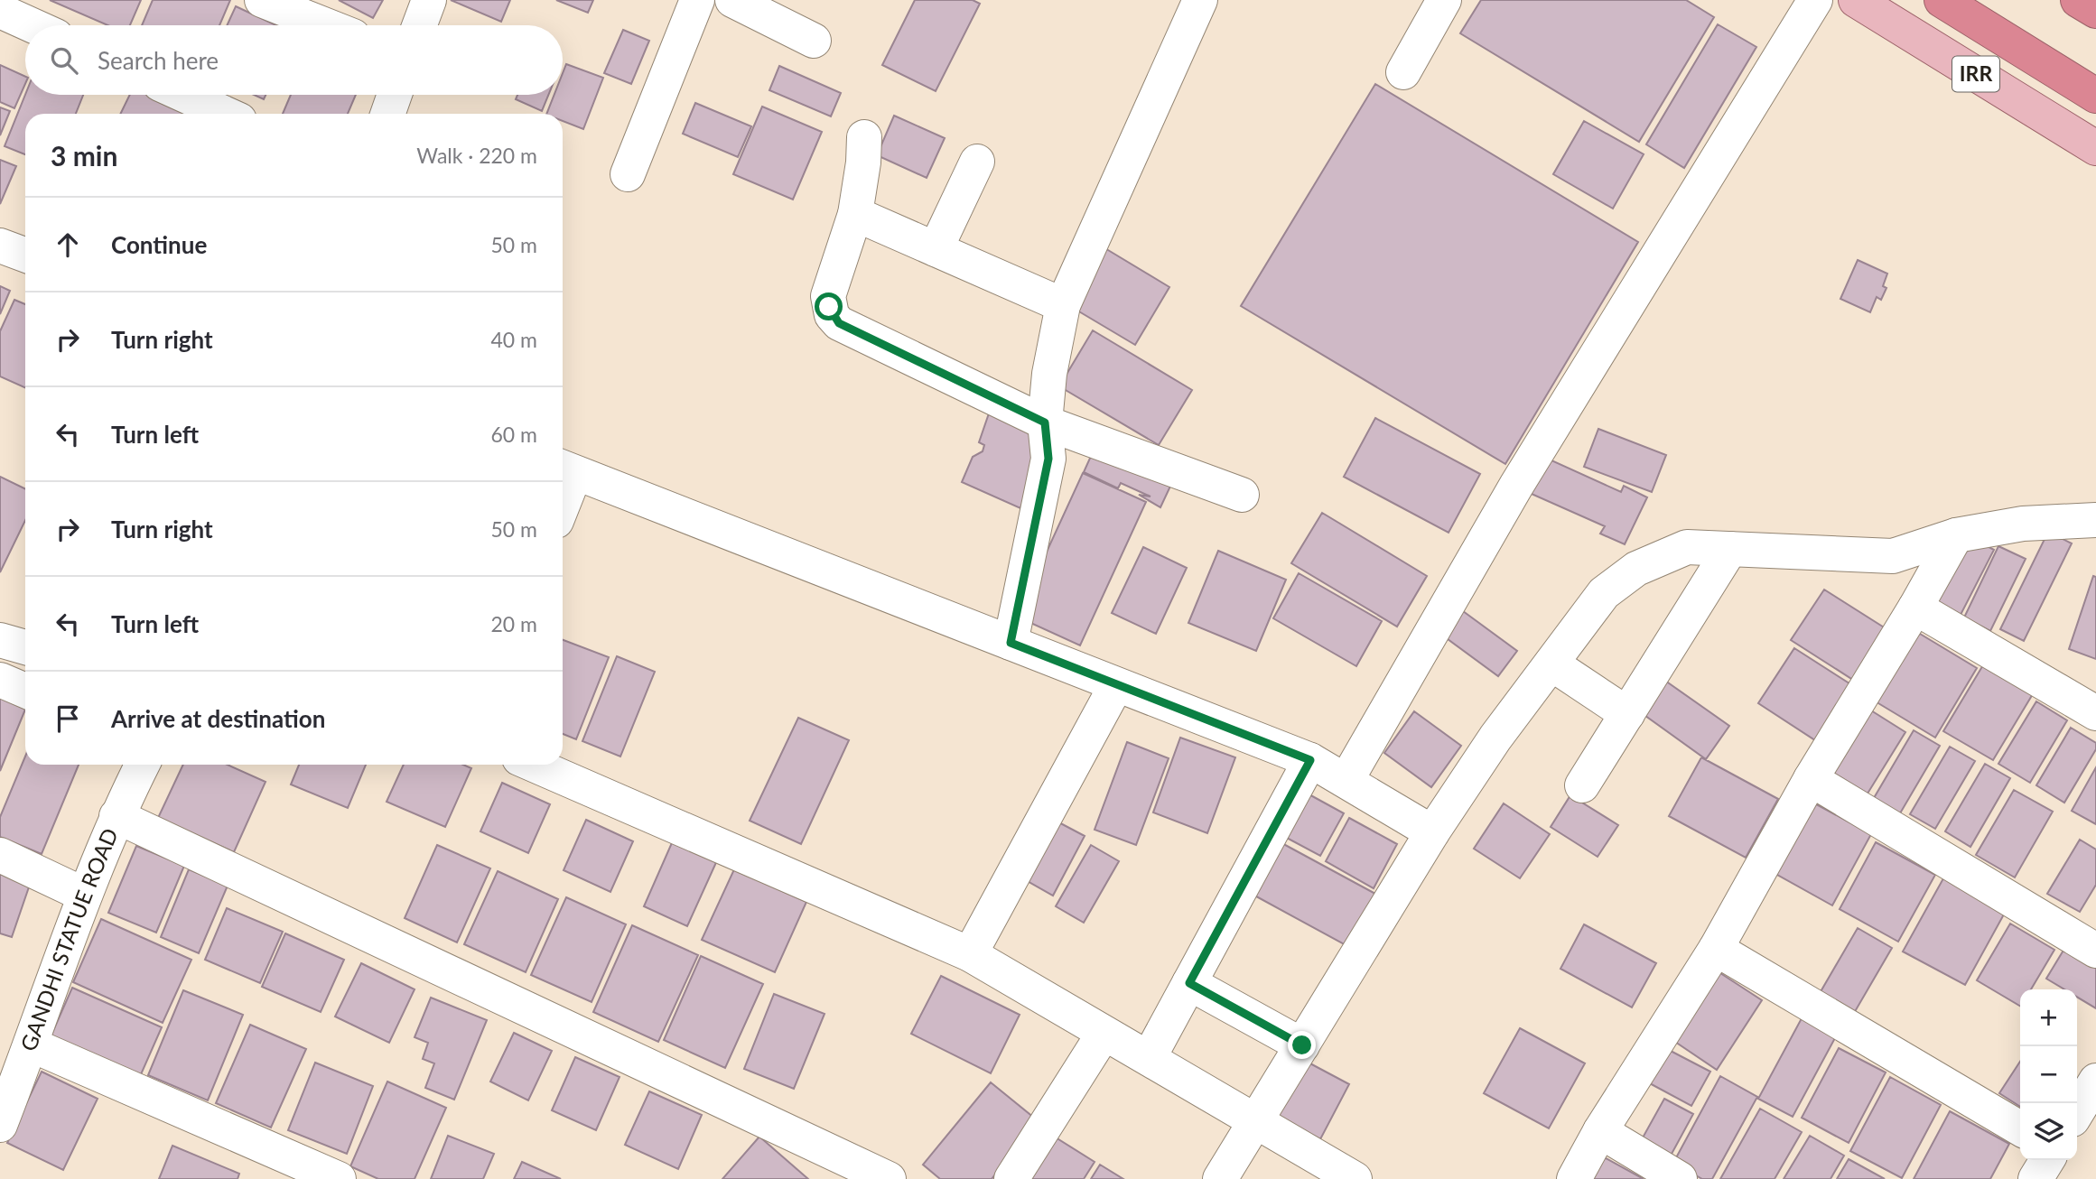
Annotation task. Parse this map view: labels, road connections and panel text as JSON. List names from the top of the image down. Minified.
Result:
{"streets":{"main road":["IRR"],"street":["GANDHI STATUE ROAD"]},"page":{"search":"Search here","heading":["3 min","Walk · 220 m"],"list":[["Continue","50 m"],["Turn right","40 m"],["Turn left","60 m"],["Turn right","50 m"],["Turn left","20 m"],"Arrive at destination"],"map_buttons":["+","−"]}}
